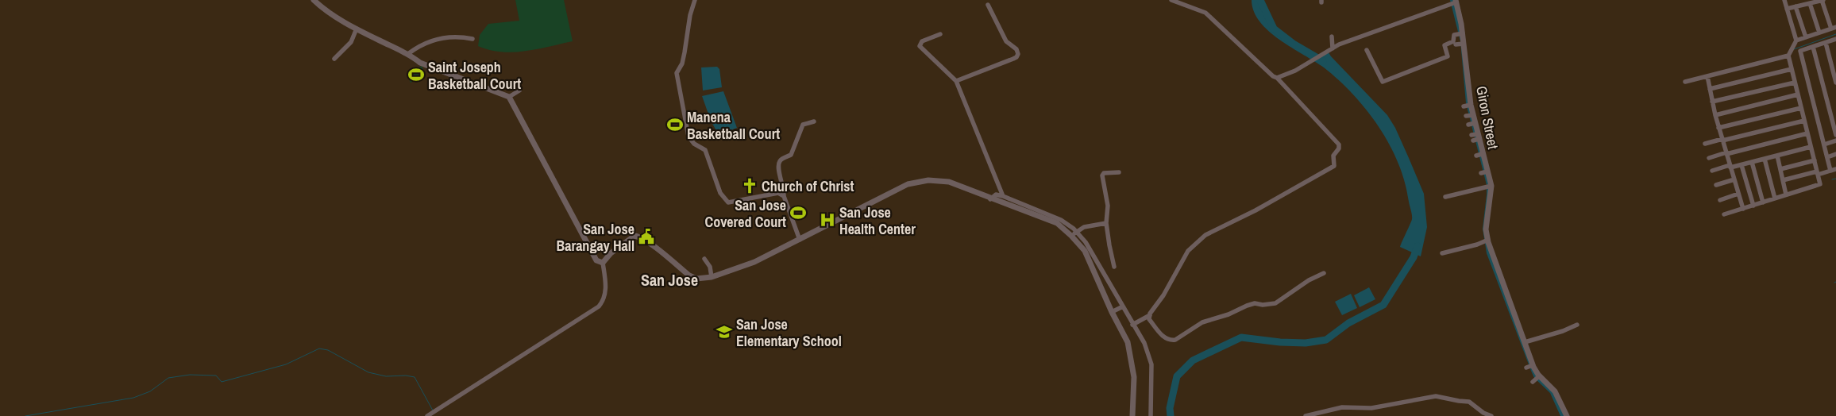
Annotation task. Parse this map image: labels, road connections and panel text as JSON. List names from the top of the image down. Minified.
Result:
{"streets":{"street":["Giron Street"]},"districts":["San Jose"],"places":{"sports":["Saint Joseph Basketball Court","Manena Basketball Court","San Jose Covered Court"],"church":["Church of Christ"],"hospital":["San Jose Health Center"],"public building":["San Jose Barangay Hall"],"school or university":["San Jose Elementary School"]}}
